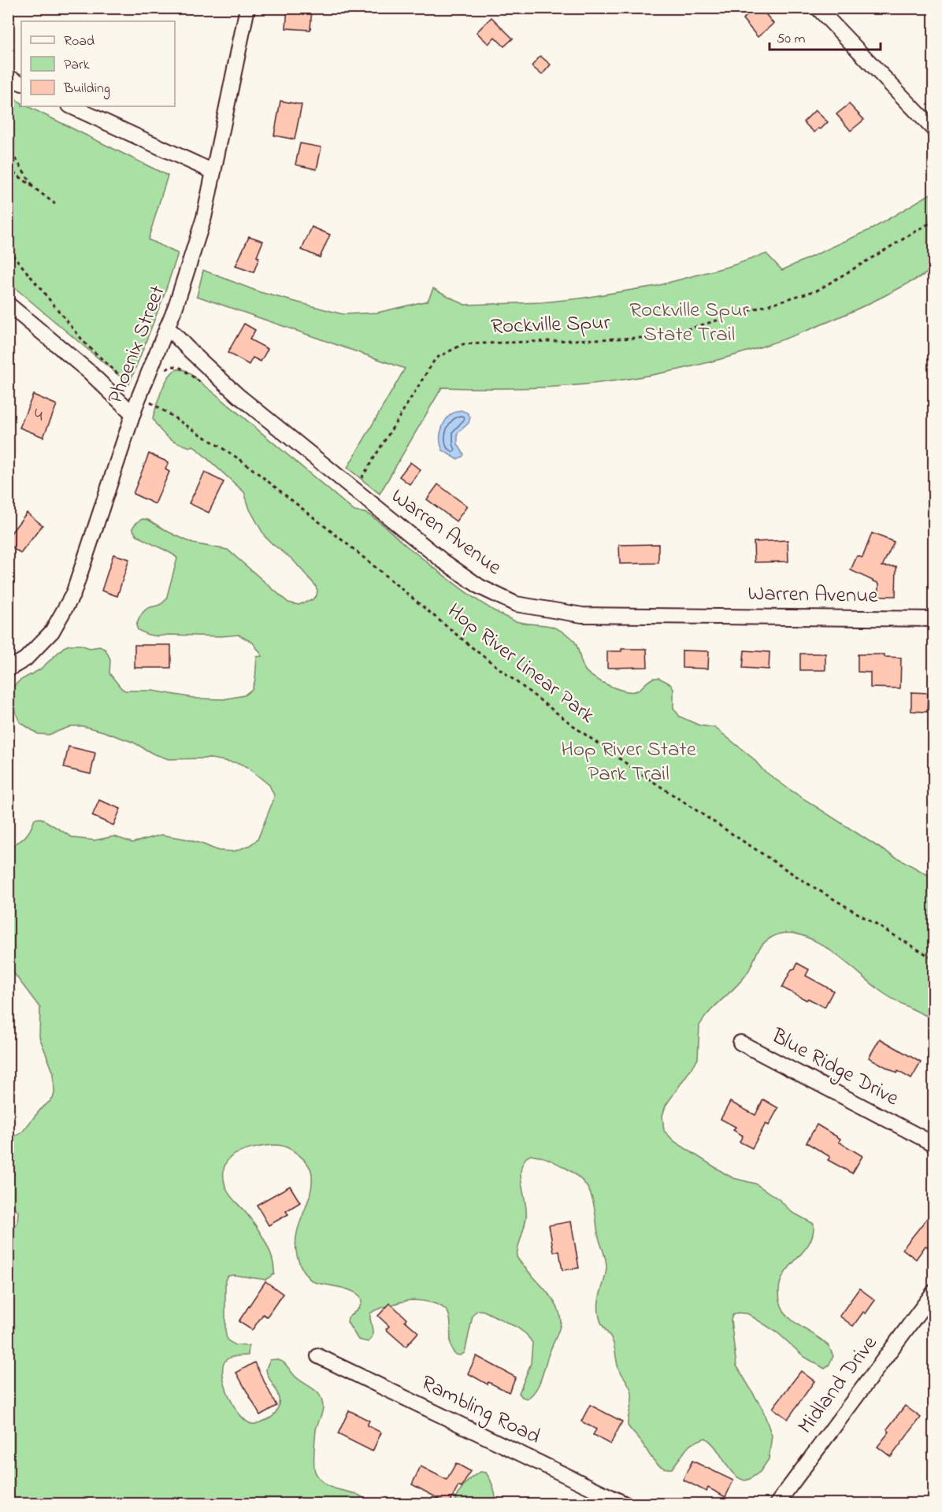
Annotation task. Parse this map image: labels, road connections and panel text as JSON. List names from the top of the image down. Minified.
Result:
{"streets":{"street":["Phoenix Street","Warren Avenue","Blue Ridge Drive","Midland Drive","Rambling Road"],"path":["Rockville Spur","Hop River Linear Park"]},"crossings":[["Phoenix Street","Warren Avenue"]],"parks":["Rockville Spur State Trail","Hop River State Park Trail"],"house_numbers":["4"],"legend":["Road","Park","Building"],"scale_bar":"50 m"}
